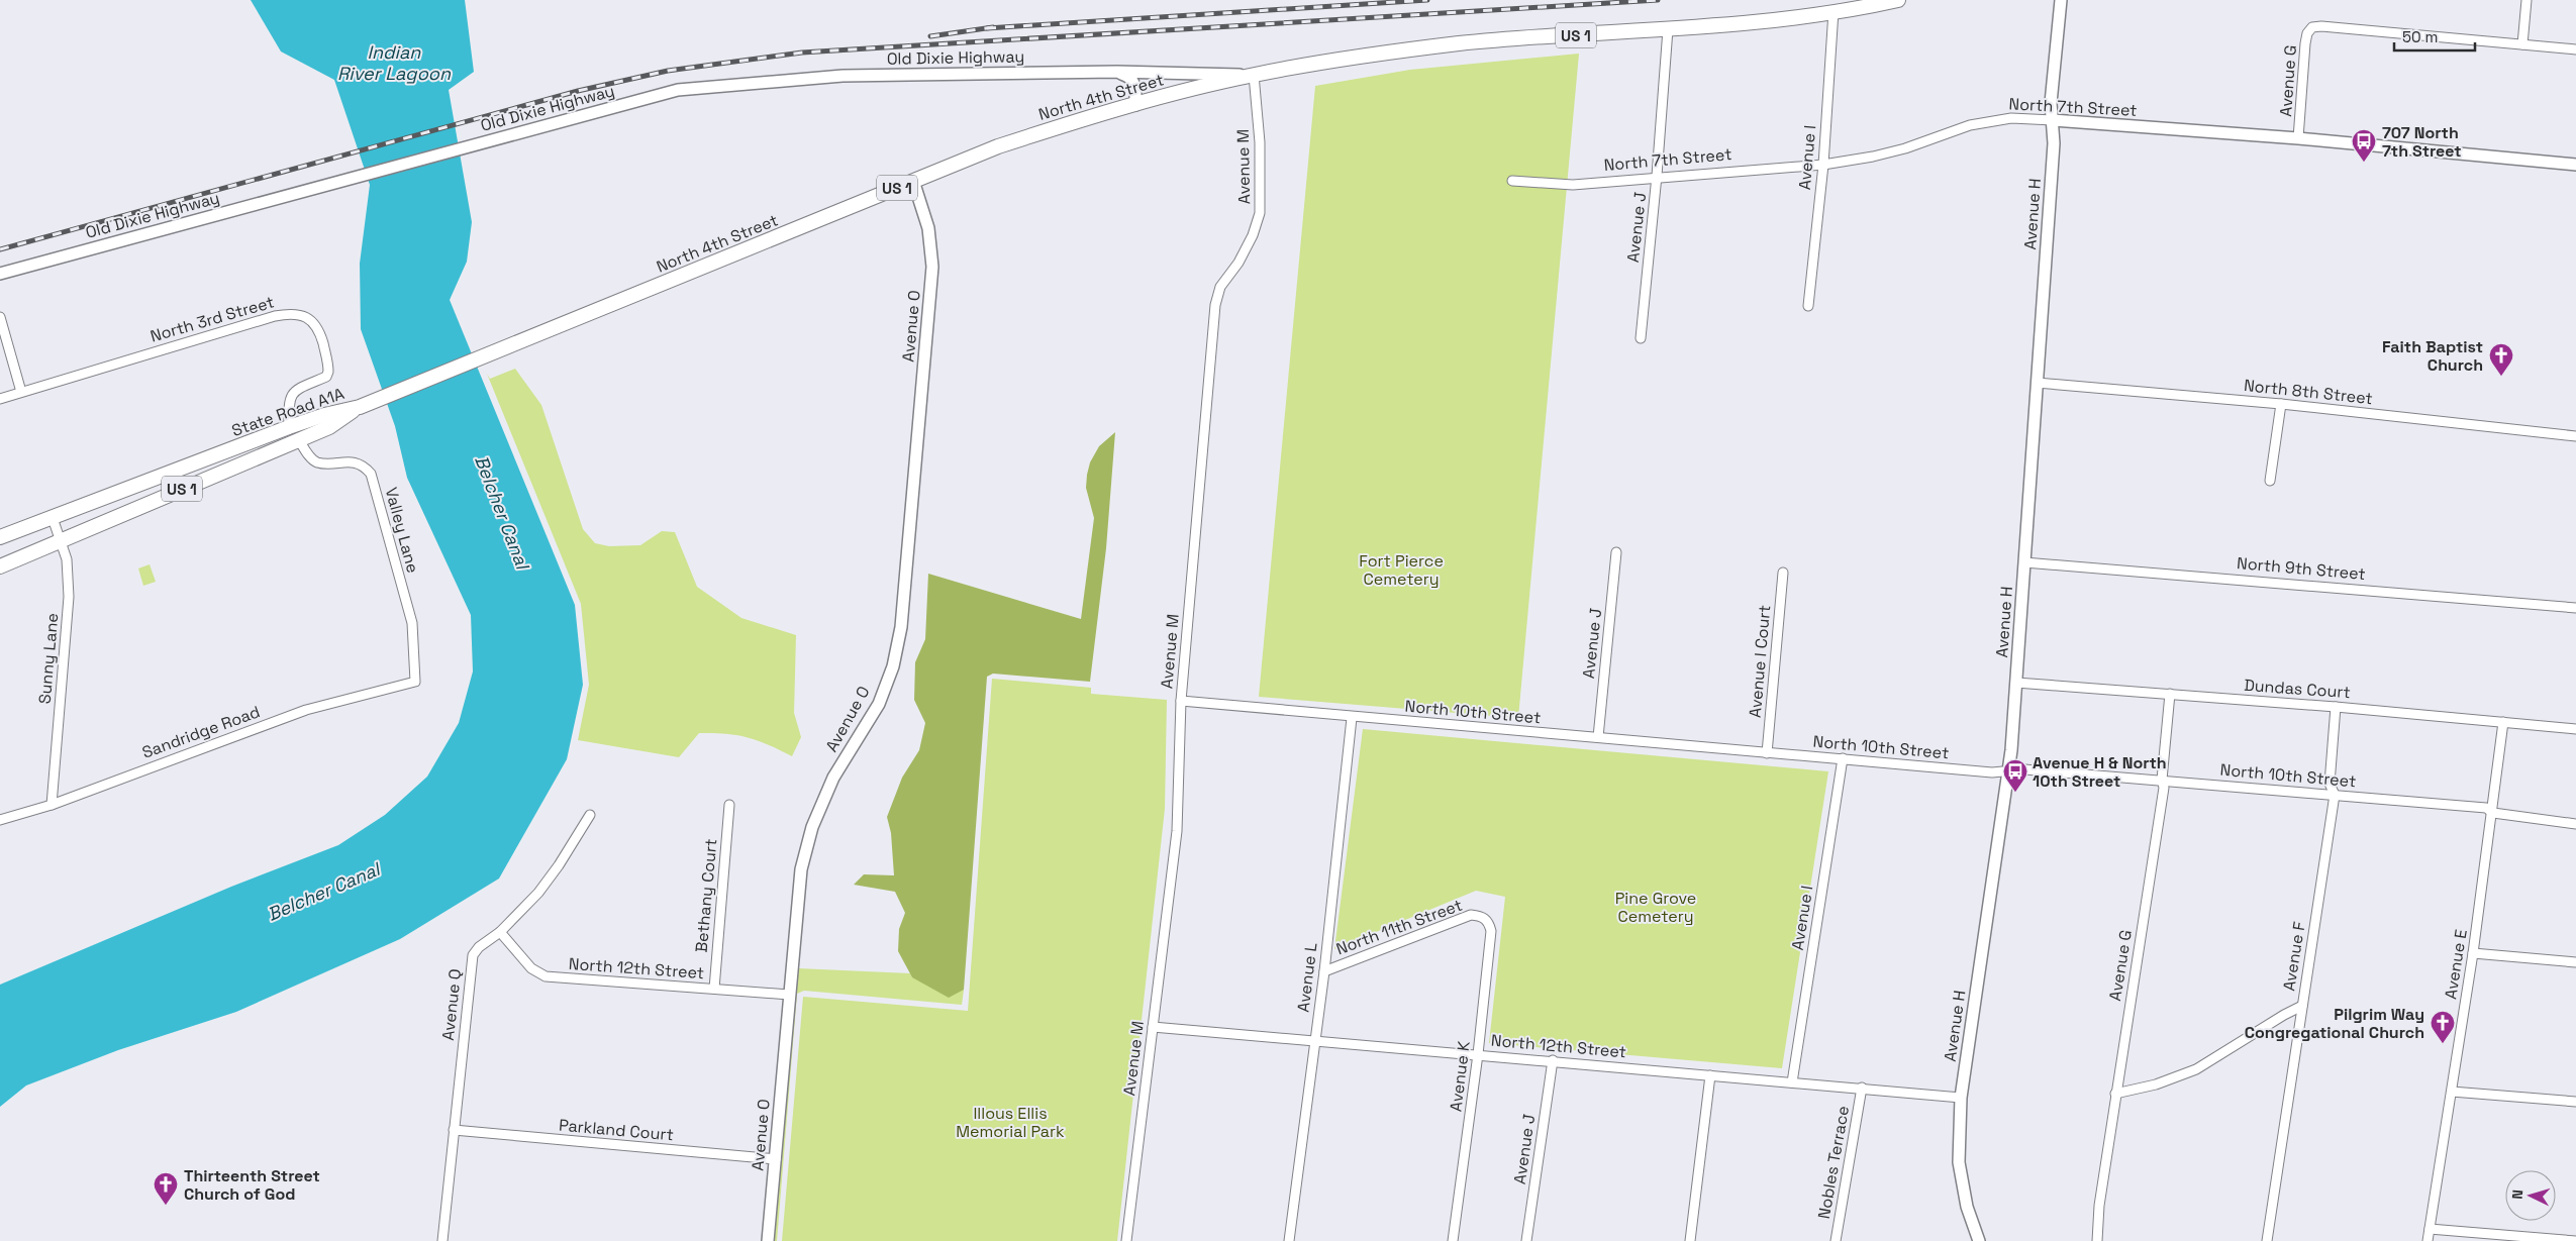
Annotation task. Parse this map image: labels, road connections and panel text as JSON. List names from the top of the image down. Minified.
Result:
{"streets":{"main road":["US 1","North 4th Street","State Road A1A"],"street":["Old Dixie Highway","Avenue G","North 7th Street","Avenue I","Avenue M","Avenue H","Avenue J","North 3rd Street","Avenue O","North 8th Street","Valley Lane","North 9th Street","Sunny Lane","Avenue I Court","Dundas Court","North 10th Street","Sandridge Road","Bethany Court","North 11th Street","Avenue F","Avenue E","North 12th Street","Avenue L","Avenue Q","Avenue K","Parkland Court","Nobles Terrace"]},"crossings":[["Old Dixie Highway","North 4th Street"],["Old Dixie Highway","Avenue M"],["Avenue G","North 7th Street"],["Avenue G","Dundas Court"],["Avenue G","North 10th Street"],["North 4th Street","Avenue I"],["North 4th Street","Avenue M"],["North 4th Street","Avenue J"],["North 4th Street","Avenue O"],["North 4th Street","State Road A1A"],["North 7th Street","Avenue I"],["North 7th Street","Avenue H"],["North 7th Street","Avenue J"],["Avenue I","North 10th Street"],["Avenue I","North 12th Street"],["Avenue M","North 10th Street"],["Avenue M","North 12th Street"],["Avenue H","North 8th Street"],["Avenue H","North 9th Street"],["Avenue H","Dundas Court"],["Avenue H","North 10th Street"],["Avenue H","North 12th Street"],["Avenue J","North 10th Street"],["Avenue J","North 12th Street"],["North 3rd Street","State Road A1A"],["Avenue O","North 12th Street"],["Avenue O","Parkland Court"],["State Road A1A","Valley Lane"],["State Road A1A","Sunny Lane"],["Valley Lane","Sandridge Road"],["Sunny Lane","Sandridge Road"],["Avenue I Court","North 10th Street"],["Dundas Court","Avenue F"],["Dundas Court","Avenue E"],["North 10th Street","Avenue F"],["North 10th Street","Avenue E"],["North 10th Street","Avenue L"],["Bethany Court","North 12th Street"],["North 11th Street","Avenue L"],["North 11th Street","Avenue K"],["North 12th Street","Avenue L"],["North 12th Street","Avenue Q"],["North 12th Street","Avenue K"],["North 12th Street","Nobles Terrace"],["Avenue Q","Parkland Court"]],"water":["Indian River Lagoon","Belcher Canal"],"parks":["Fort Pierce Cemetery","Pine Grove Cemetery","Illous Ellis Memorial Park"],"places":{"bus stop":["707 North 7th Street","Avenue H & North 10th Street"],"church":["Faith Baptist Church","Pilgrim Way Congregational Church","Thirteenth Street Church of God"]},"scale_bar":"50 m","north":"left"}
